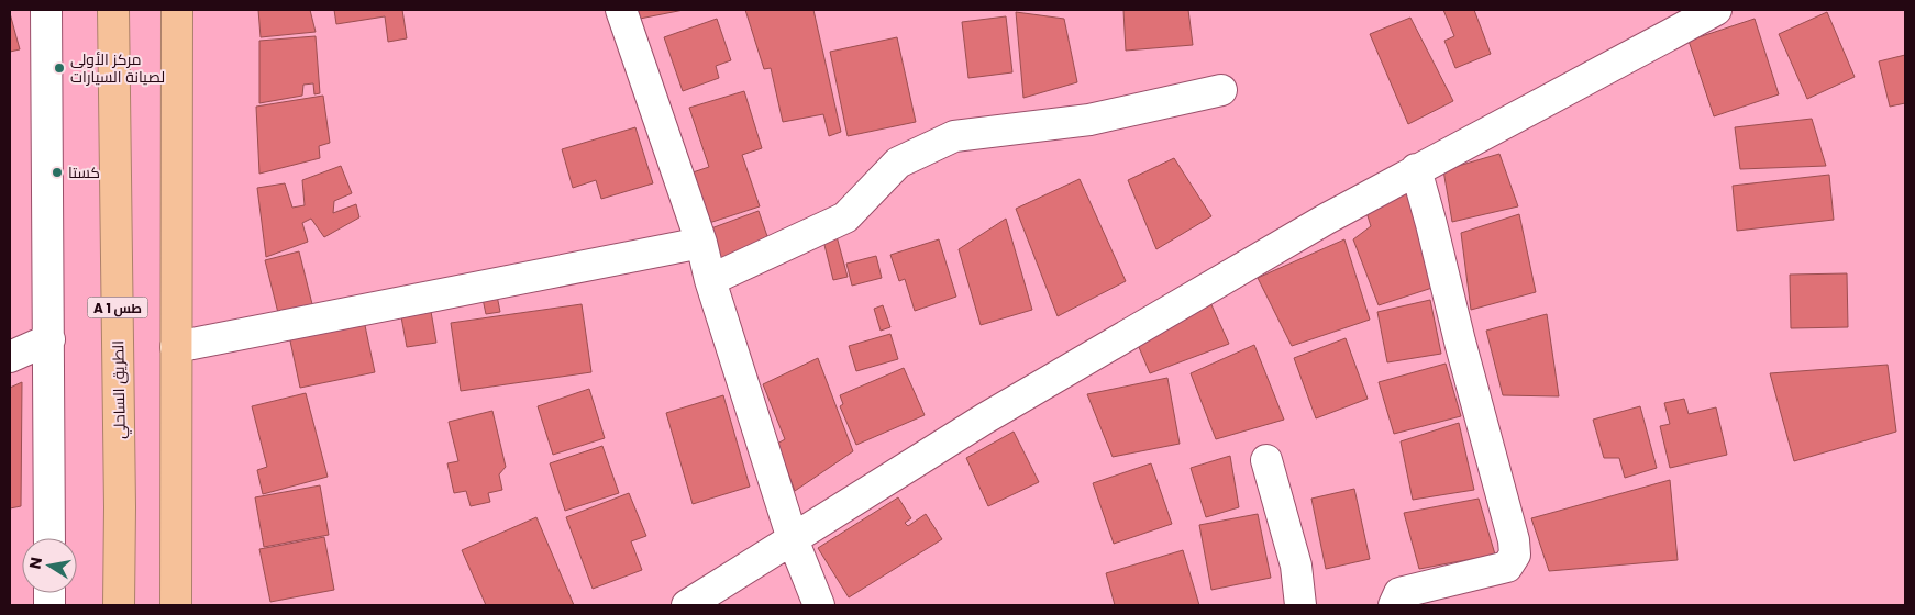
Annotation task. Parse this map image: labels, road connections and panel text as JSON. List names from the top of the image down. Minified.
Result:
{"streets":{"highway":["A 1 طس","الطريق الساحلي"]},"places":["مركز الأولى لصيانة السيارات","كستا"],"north":"left"}
